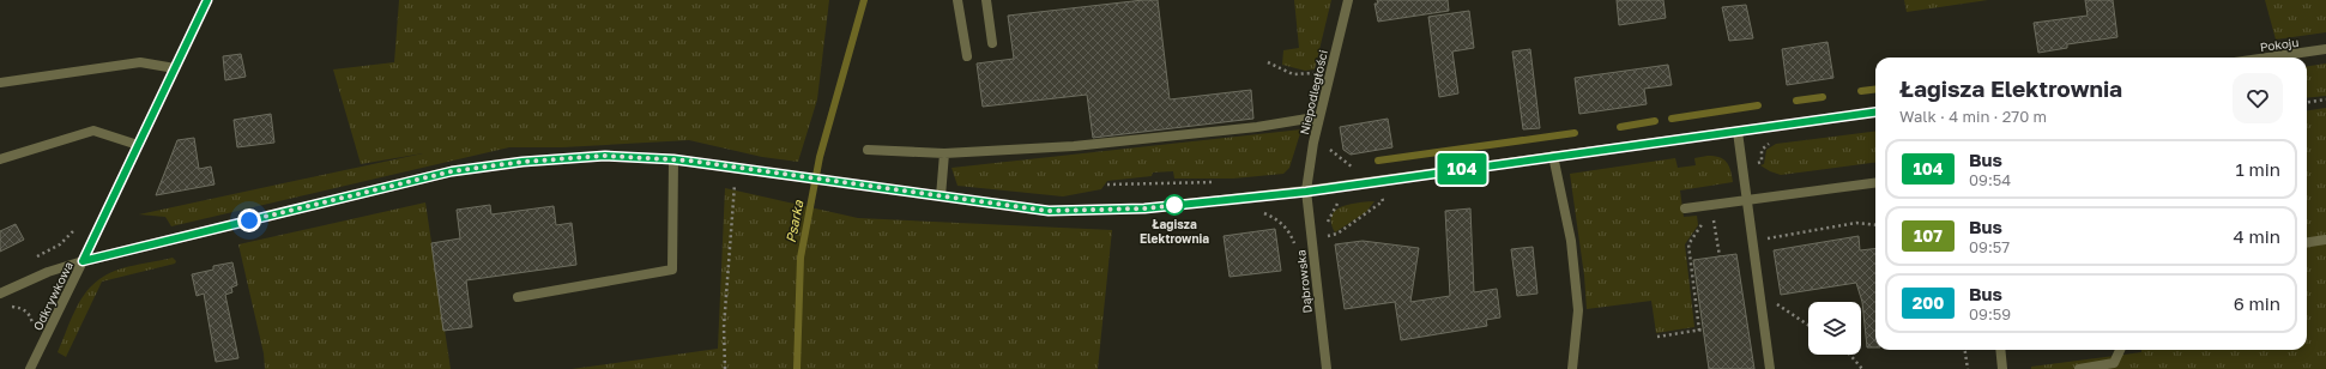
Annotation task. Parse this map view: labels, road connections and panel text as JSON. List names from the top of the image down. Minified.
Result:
{"streets":{"street":["Pokoju","Niepodległości","Dąbrowska","Odkrywkowa"]},"crossings":[["Niepodległości","Dąbrowska"]],"water":["Psarka"],"places":["Łagisza Elektrownia"],"lines":["bus line 104"],"page":{"on_map":"104","heading":["Łagisza Elektrownia","Walk · 4 min · 270 m"],"list":[{"mark":"104","name":"Bus","note":"09:54","value":"1 min"},{"mark":"107","name":"Bus","note":"09:57","value":"4 min"},{"mark":"200","name":"Bus","note":"09:59","value":"6 min"}]}}
